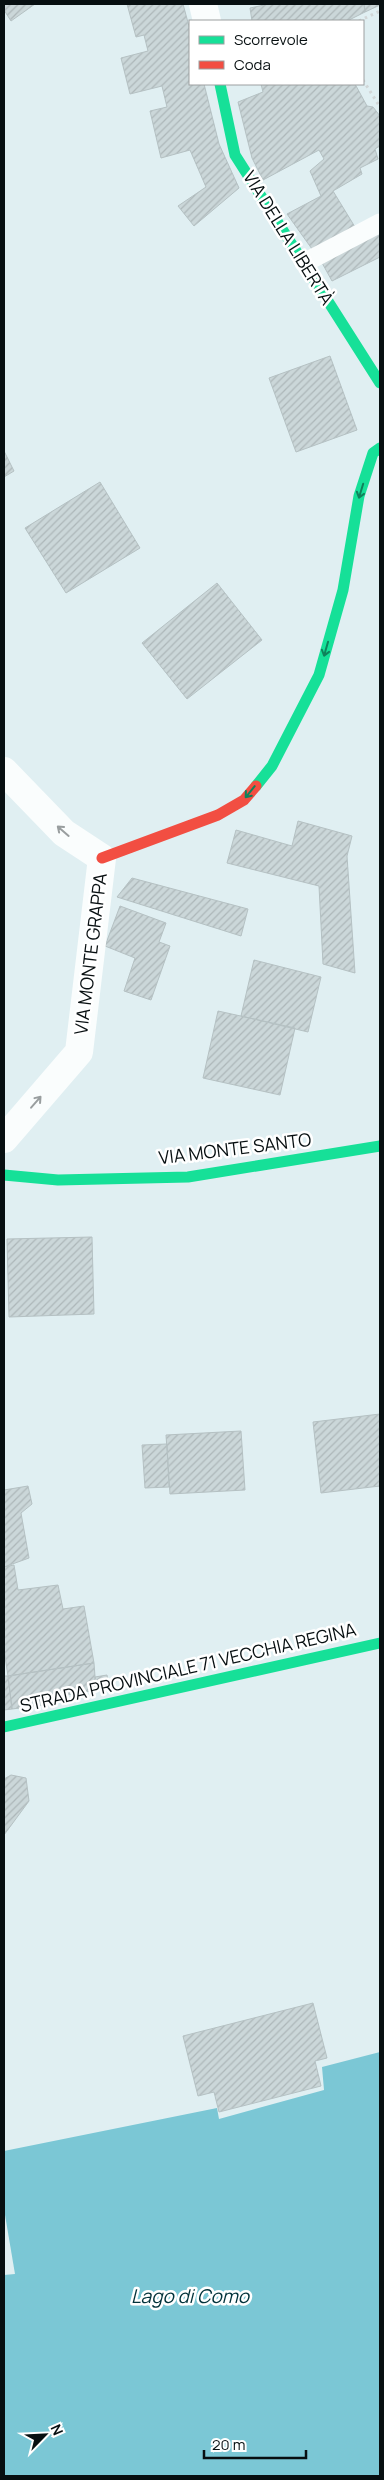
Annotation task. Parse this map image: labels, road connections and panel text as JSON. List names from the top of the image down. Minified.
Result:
{"streets":{"street":["VIA DELLA LIBERTÀ","VIA MONTE GRAPPA","VIA MONTE SANTO","STRADA PROVINCIALE 71 VECCHIA REGINA"]},"water":["Lago di Como"],"legend":["Scorrevole","Coda"],"scale_bar":"20 m","north":"top right"}
